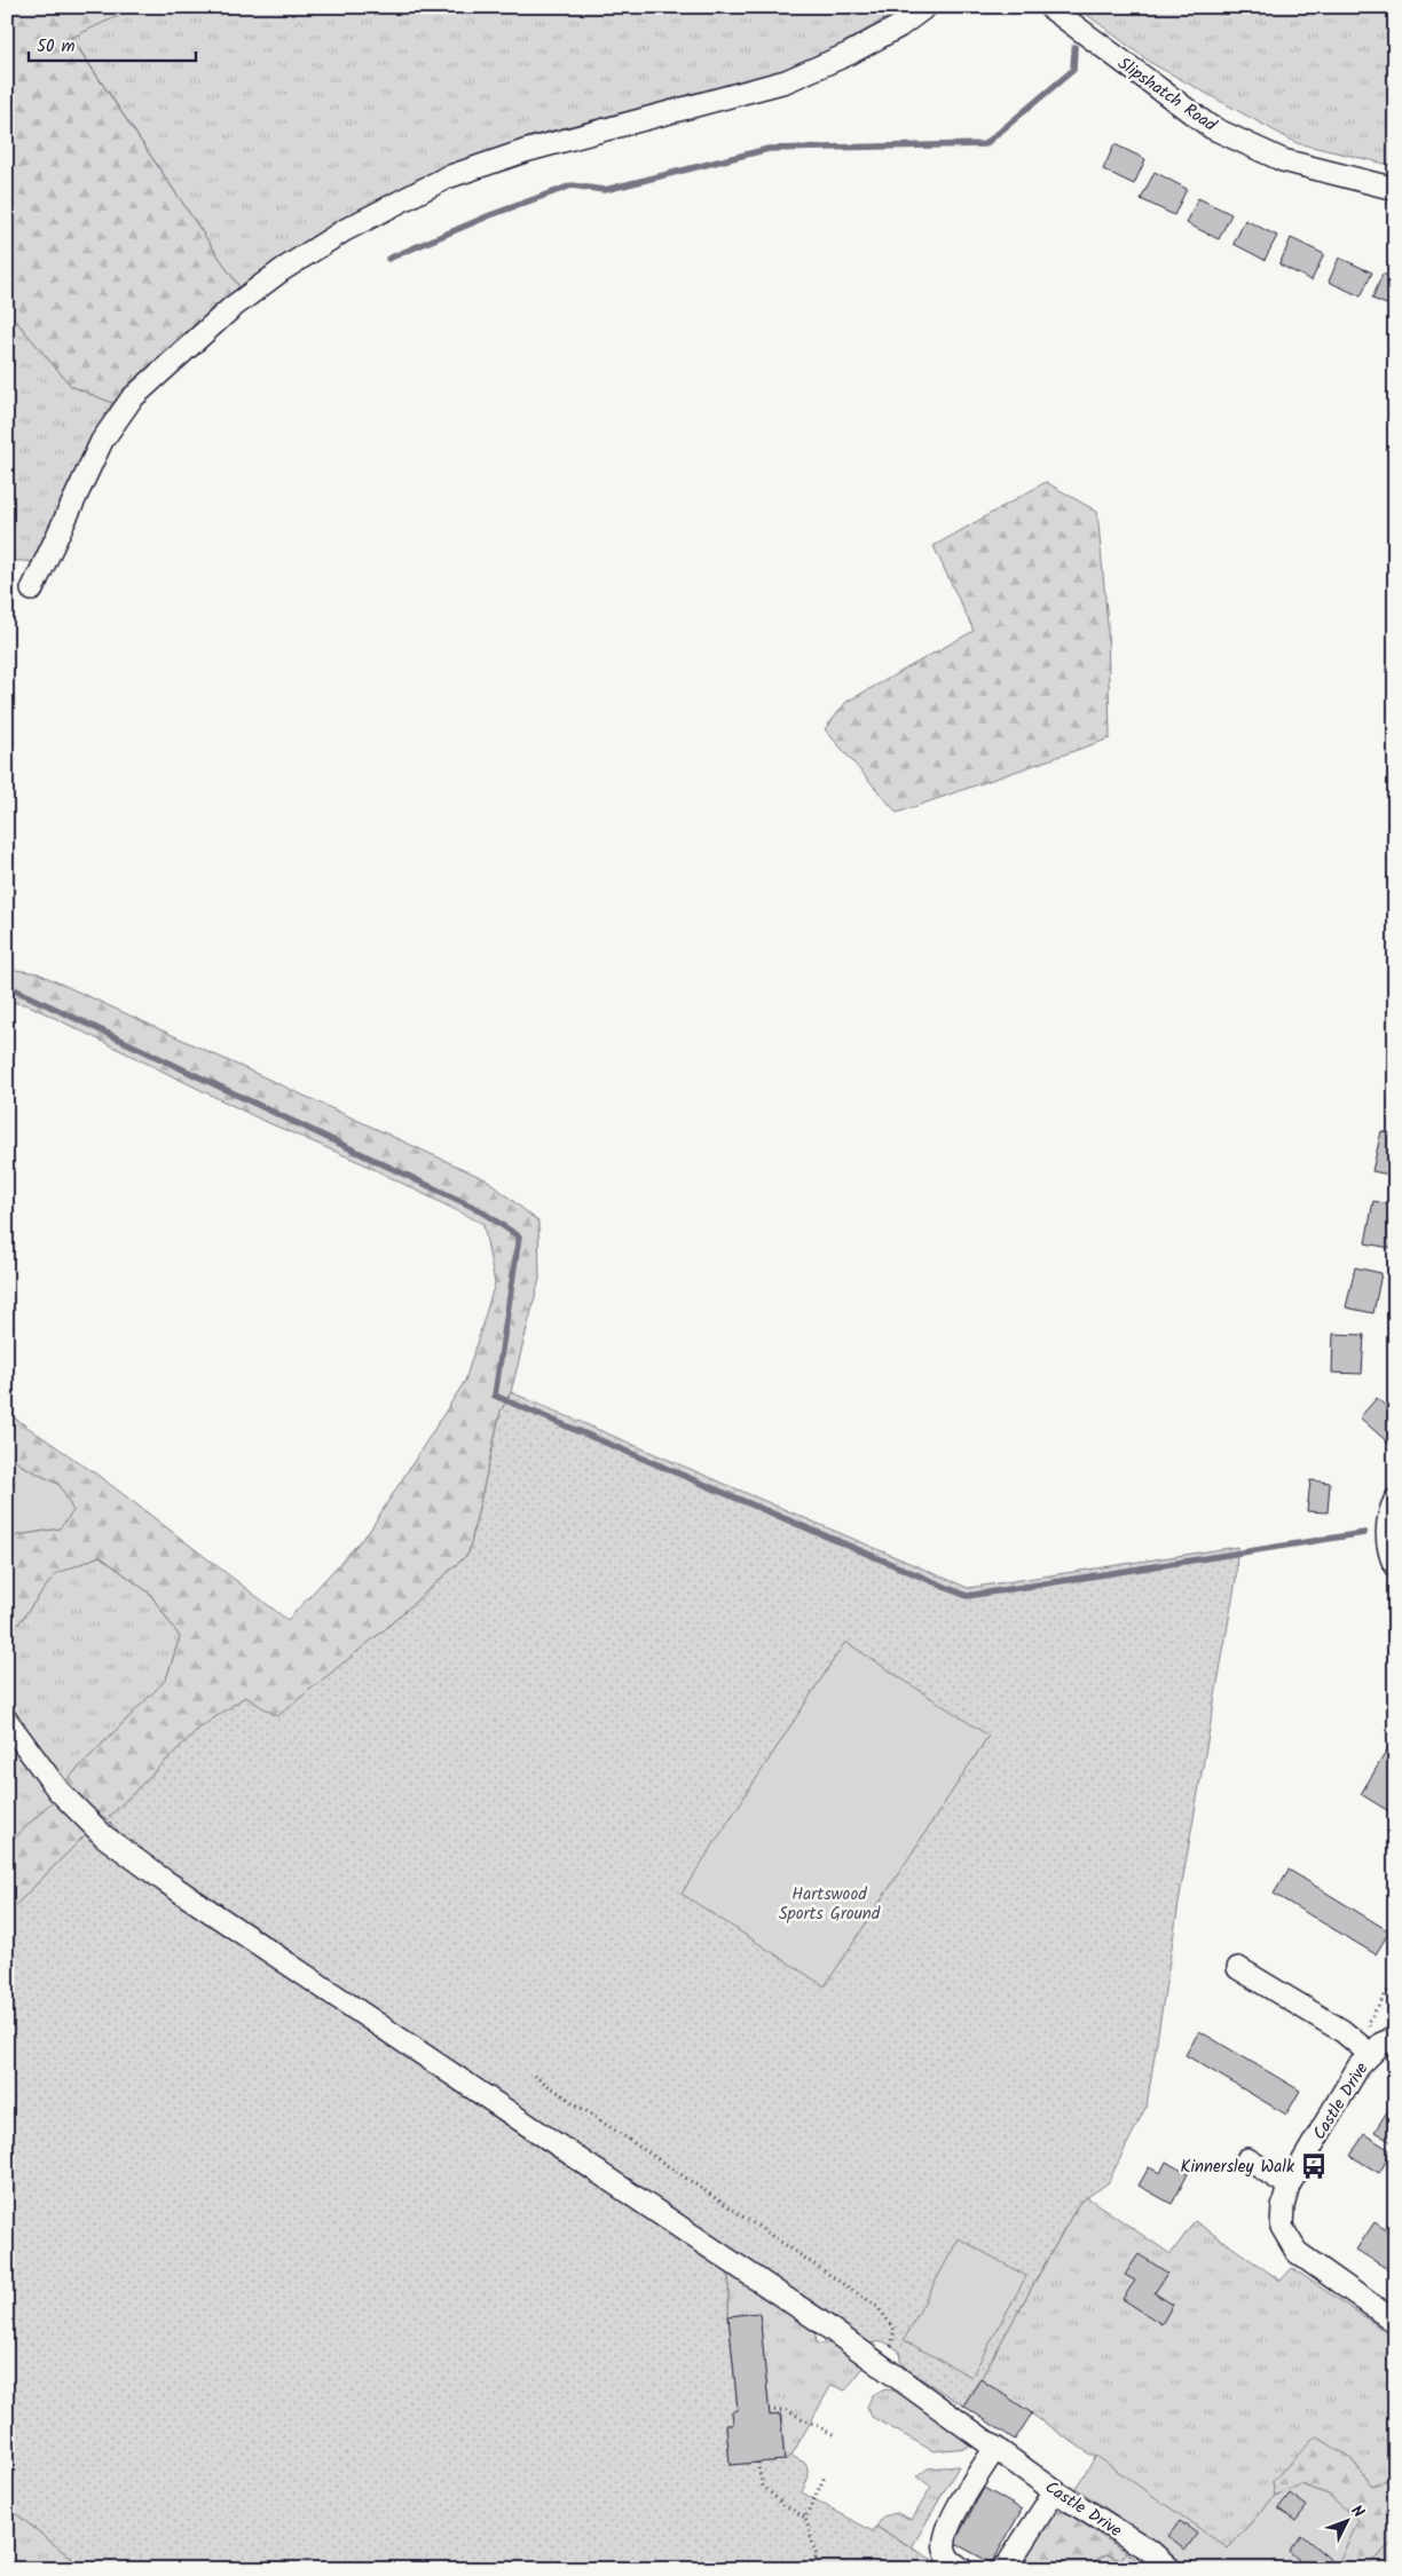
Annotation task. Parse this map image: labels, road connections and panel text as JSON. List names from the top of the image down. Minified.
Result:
{"streets":{"street":["Slipshatch Road","Castle Drive"]},"parks":["Hartswood Sports Ground"],"places":{"bus stop":["Kinnersley Walk"]},"scale_bar":"50 m","north":"top right"}
